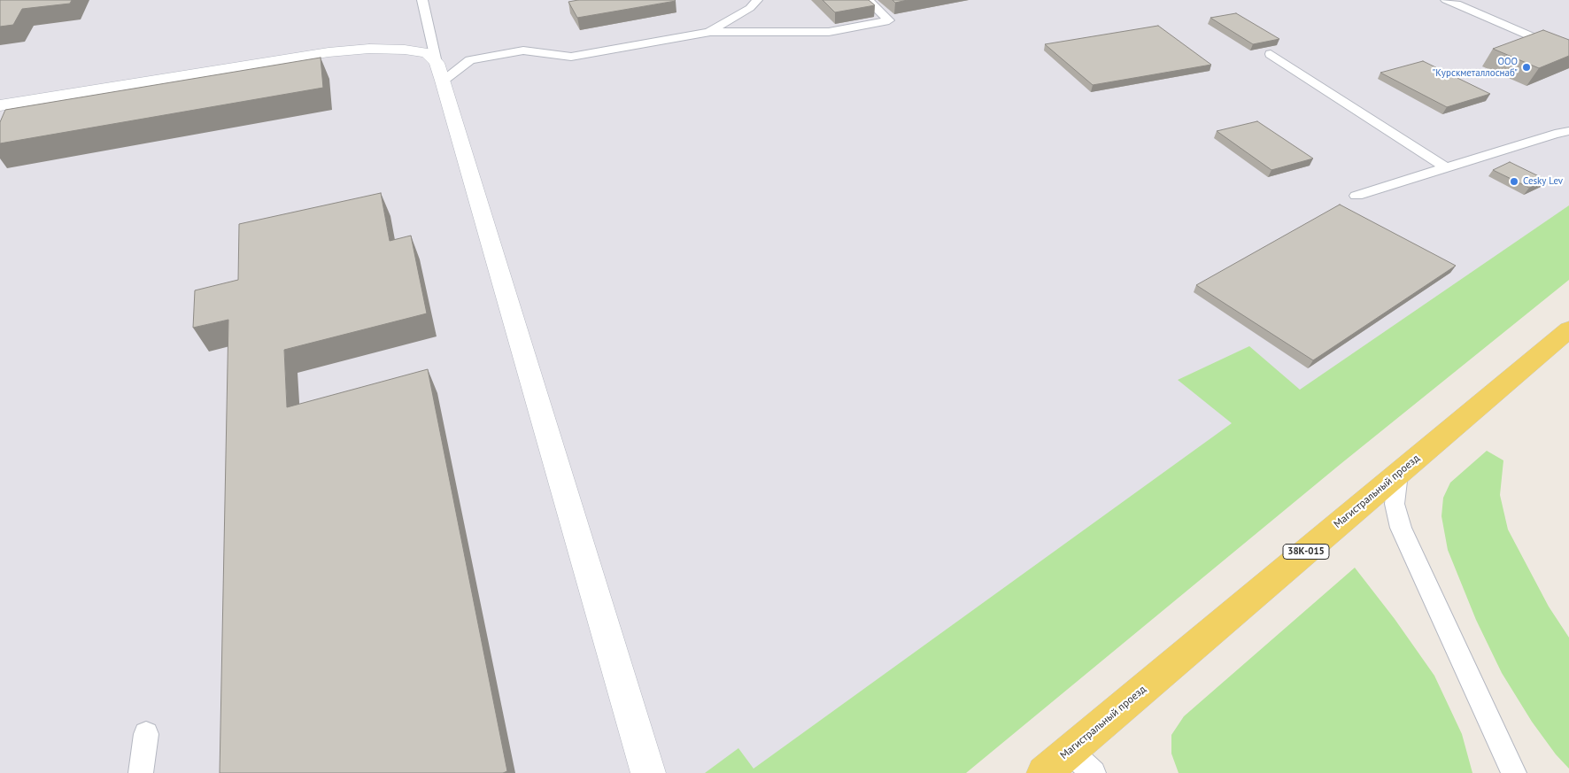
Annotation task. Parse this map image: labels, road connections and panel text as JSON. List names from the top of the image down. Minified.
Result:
{"streets":{"main road":["Магистральный проезд","38К-015"]},"places":["ООО \"Курскметаллоснаб\"","Cesky Lev"]}
